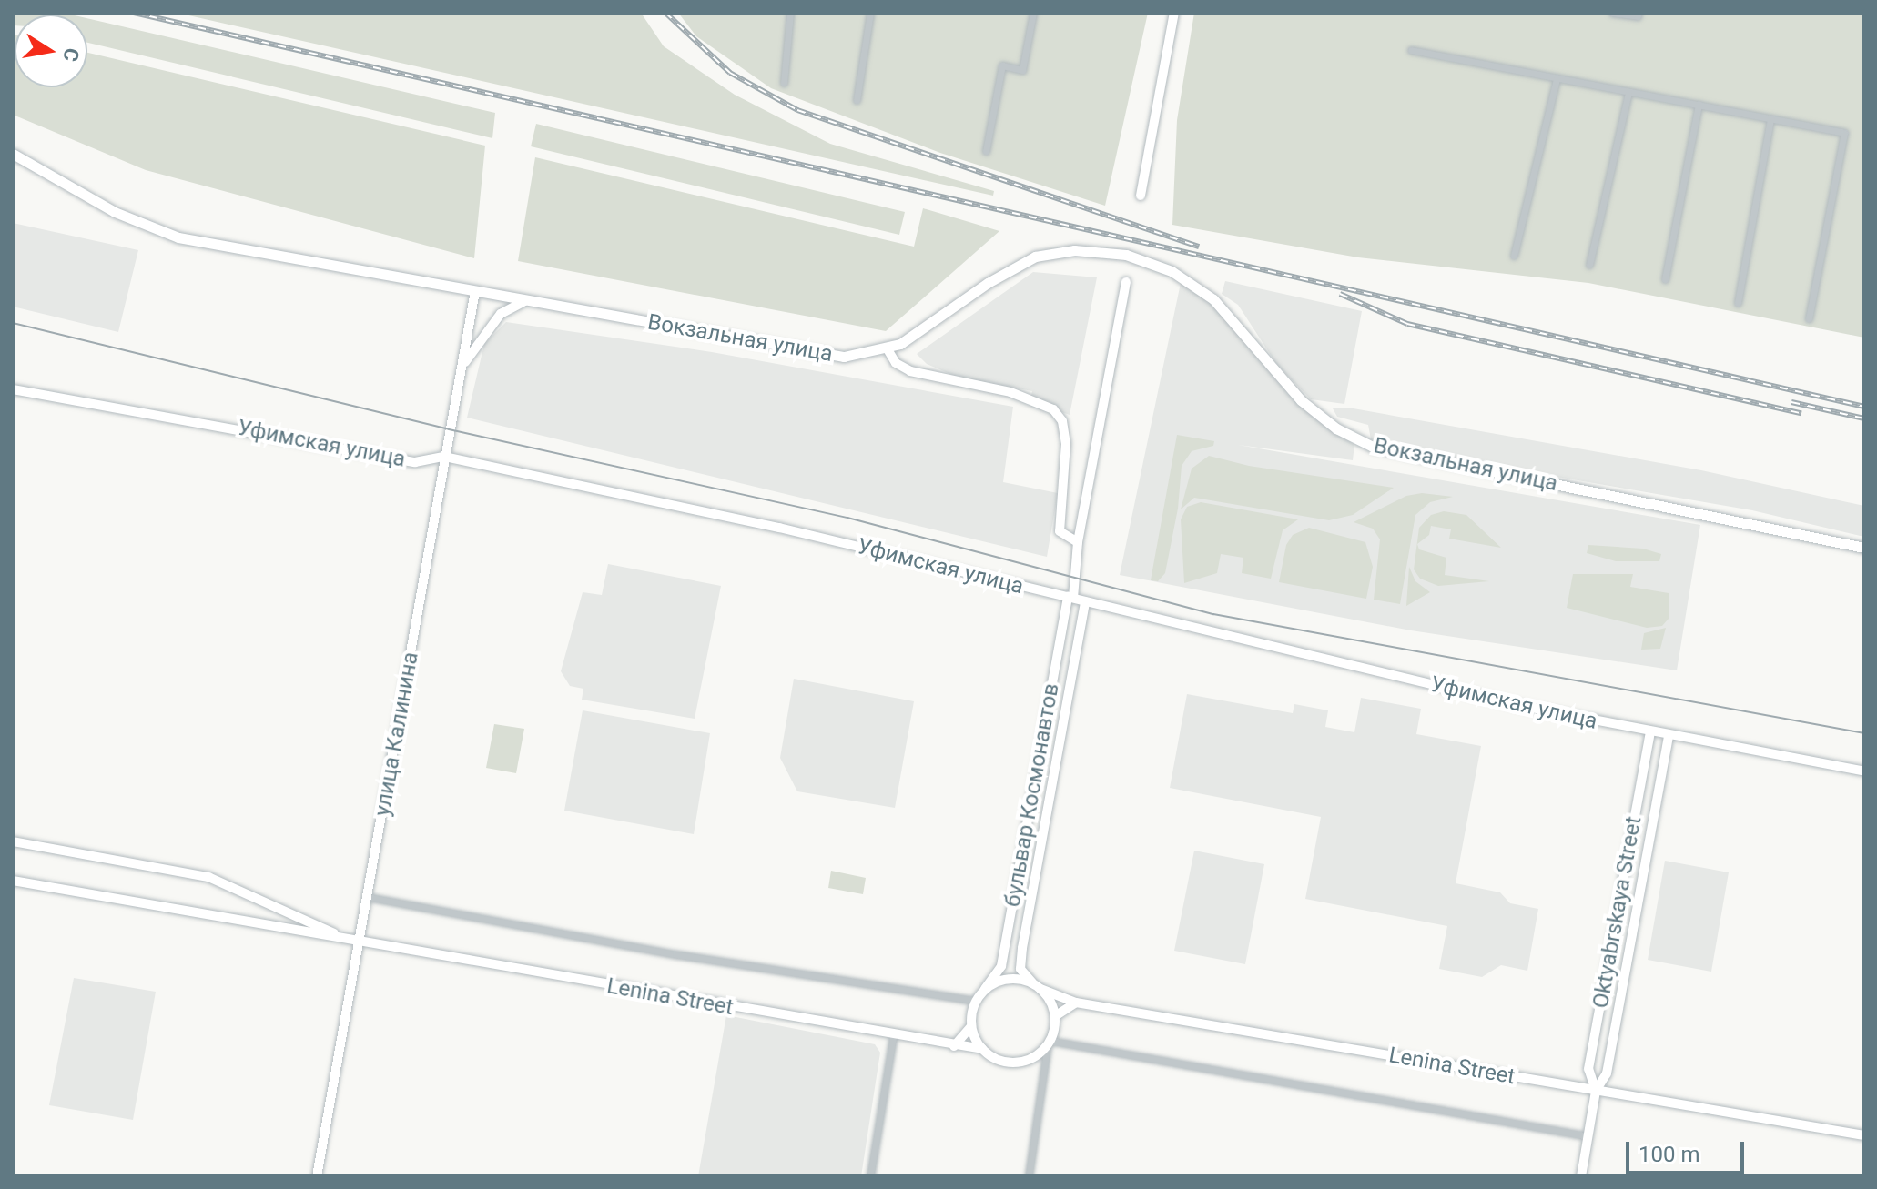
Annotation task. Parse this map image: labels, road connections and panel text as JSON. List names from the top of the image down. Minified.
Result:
{"streets":{"main road":["Вокзальная улица"],"street":["Уфимская улица","улица Калинина","бульвар Космонавтов","Oktyabrskaya Street","Lenina Street"]},"crossings":[["Вокзальная улица","улица Калинина"],["Уфимская улица","улица Калинина"],["Уфимская улица","бульвар Космонавтов"],["Уфимская улица","Oktyabrskaya Street"],["улица Калинина","Lenina Street"],["бульвар Космонавтов","Lenina Street"],["Oktyabrskaya Street","Lenina Street"]],"scale_bar":"100 m","north":"right"}
